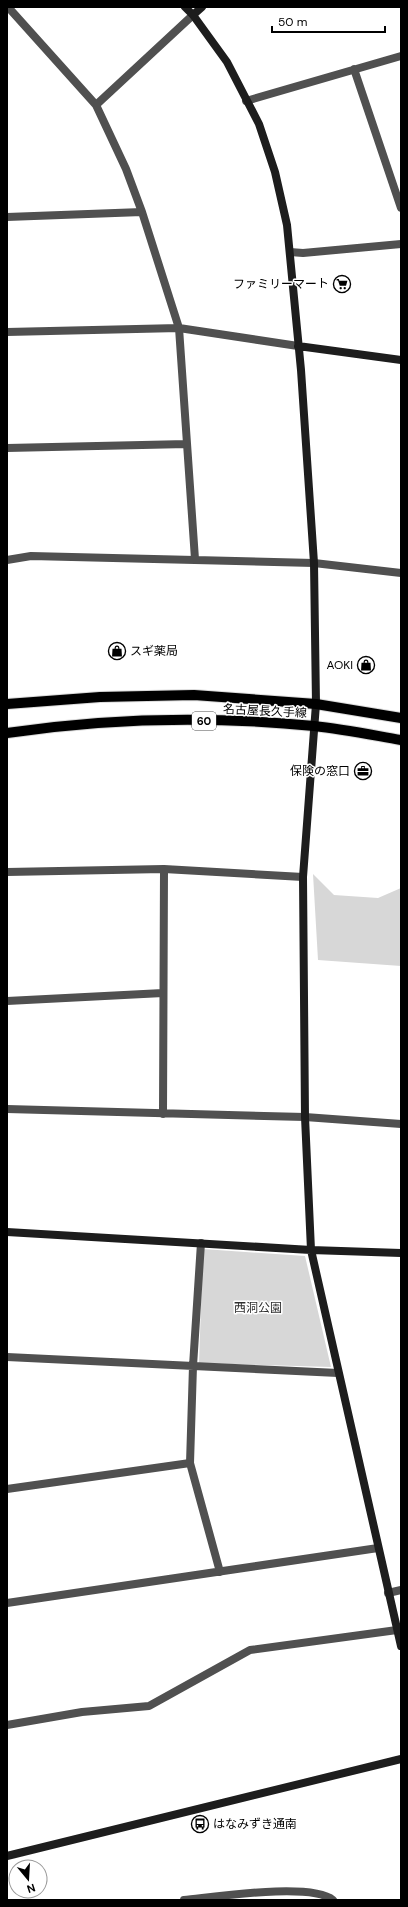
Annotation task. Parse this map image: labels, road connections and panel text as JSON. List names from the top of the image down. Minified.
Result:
{"streets":{"main road":["名古屋長久手線","60"]},"parks":["西洞公園"],"places":{"supermarket":["ファミリーマート"],"shop":["スギ薬局","AOKI"],"office":["保険の窓口"],"bus stop":["はなみずき通南"]},"scale_bar":"50 m","north":"bottom"}
